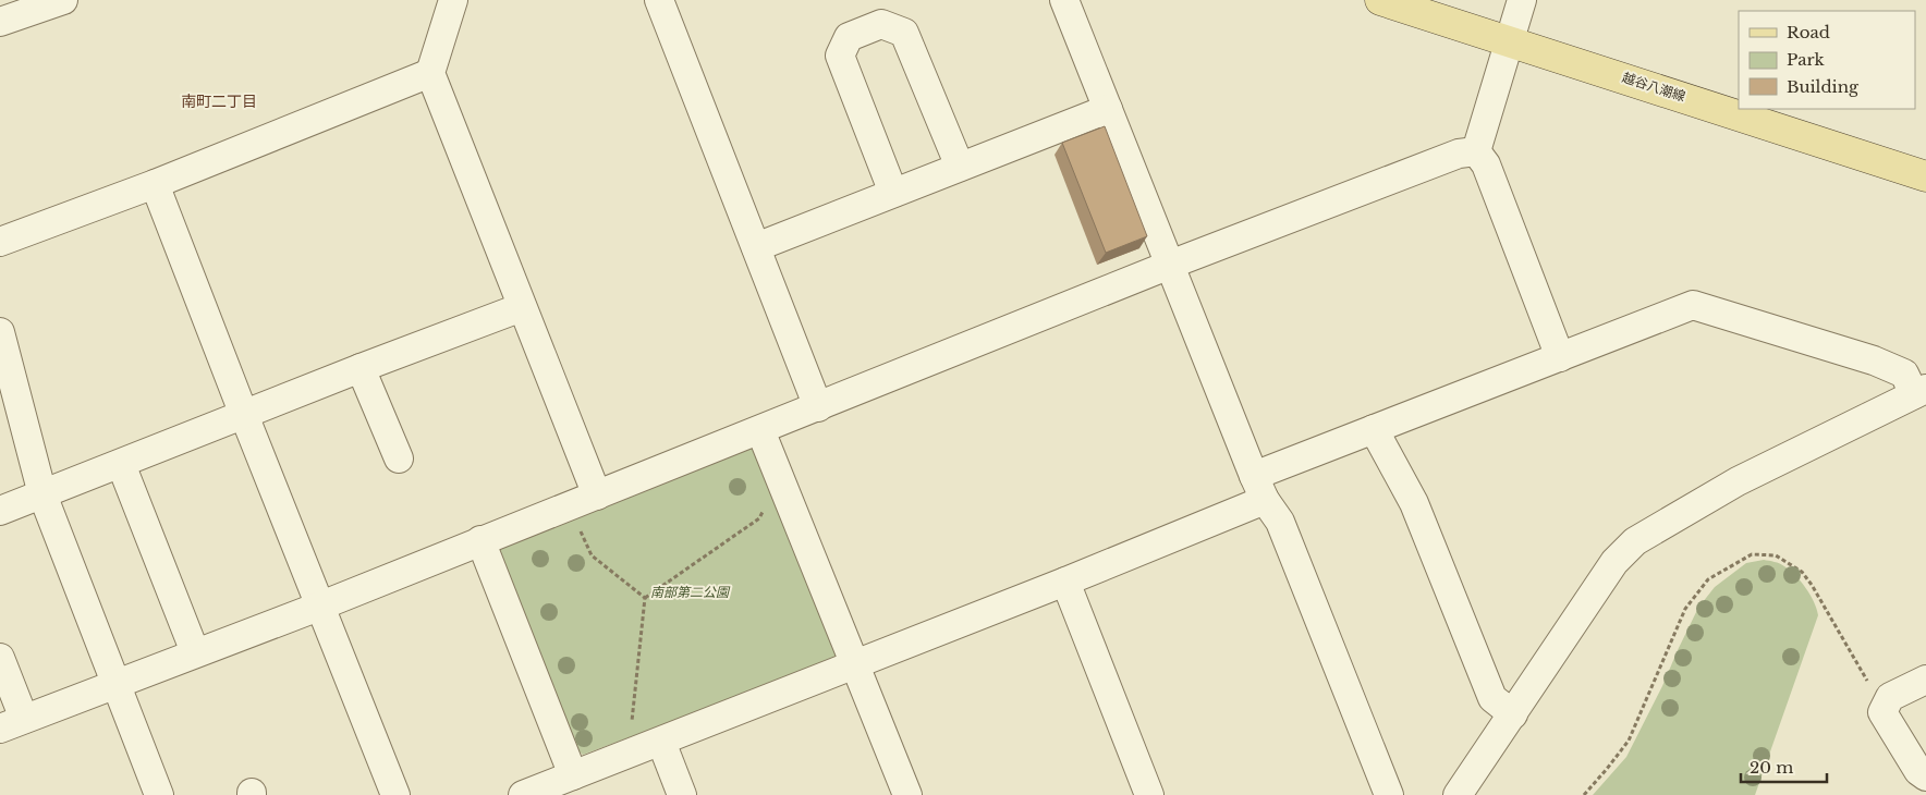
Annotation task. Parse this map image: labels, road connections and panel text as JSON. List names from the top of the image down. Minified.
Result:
{"streets":{"main road":["越谷八潮線"]},"districts":["南町二丁目"],"parks":["南部第二公園"],"legend":["Road","Park","Building"],"scale_bar":"20 m"}
